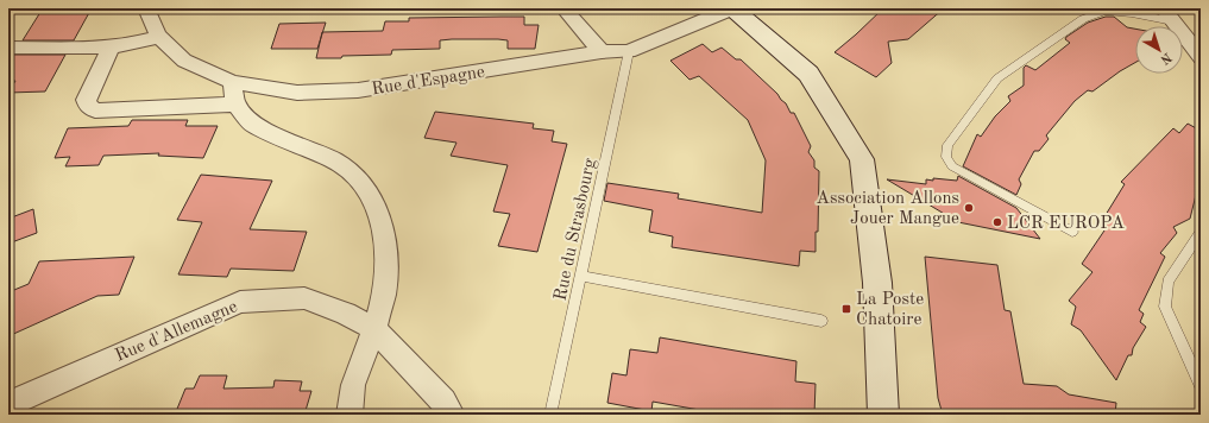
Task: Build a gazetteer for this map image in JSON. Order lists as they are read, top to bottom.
{
  "streets": {
    "street": ["Rue d'Espagne", "Rue d'Allemagne"],
    "lane": ["Rue du Strasbourg"]
  },
  "crossings": [
    ["Rue d'Espagne", "Rue du Strasbourg"]
  ],
  "places": {
    "other": ["Association Allons Jouer Mangue", "LCR EUROPA"],
    "transit": ["La Poste Chatoire"]
  },
  "north": "bottom right"
}
